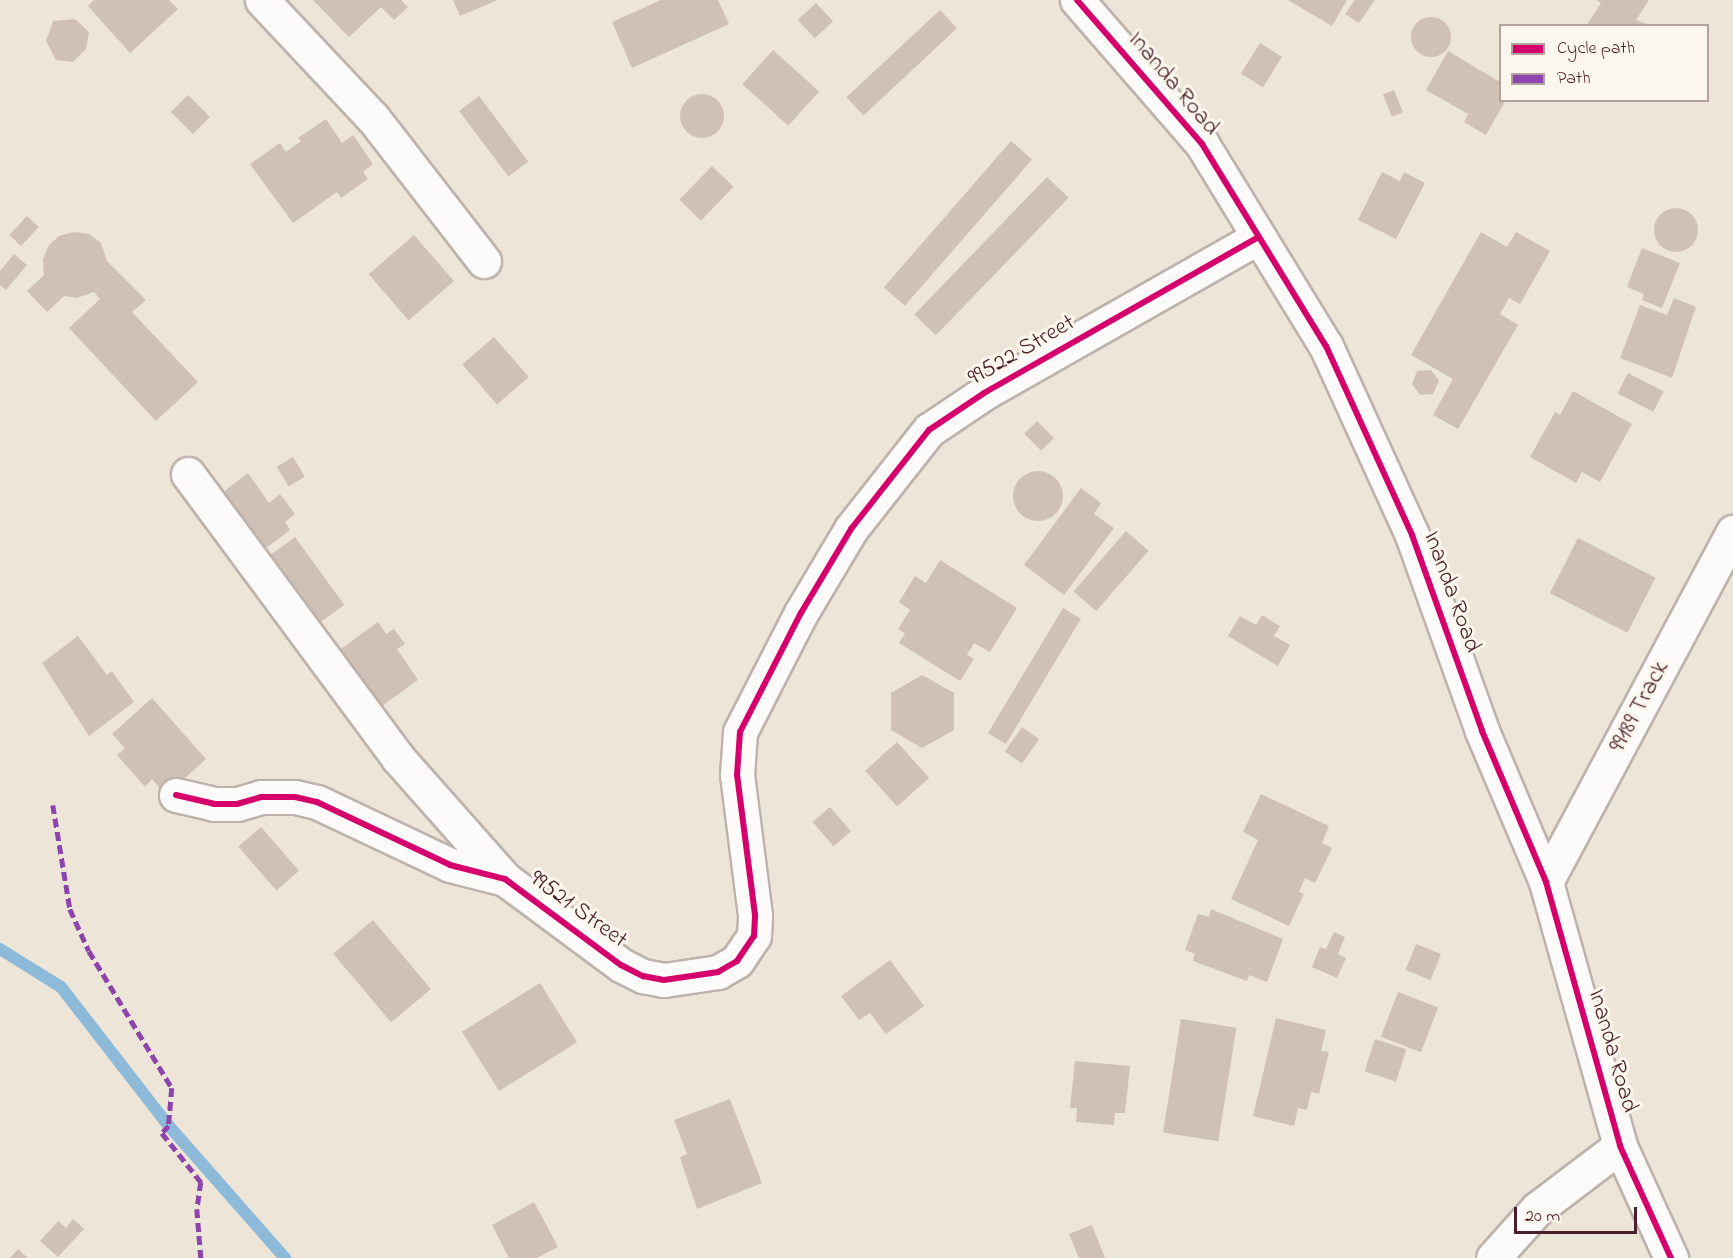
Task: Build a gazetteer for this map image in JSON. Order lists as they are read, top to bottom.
{
  "streets": {
    "street": [
      "Inanda Road",
      "99522 Street",
      "99189 Track",
      "99521 Street"
    ]
  },
  "crossings": [
    ["Inanda Road", "99522 Street"],
    ["Inanda Road", "99189 Track"],
    ["99522 Street", "99521 Street"]
  ],
  "legend": ["Cycle path", "Path"],
  "scale_bar": "20 m"
}
